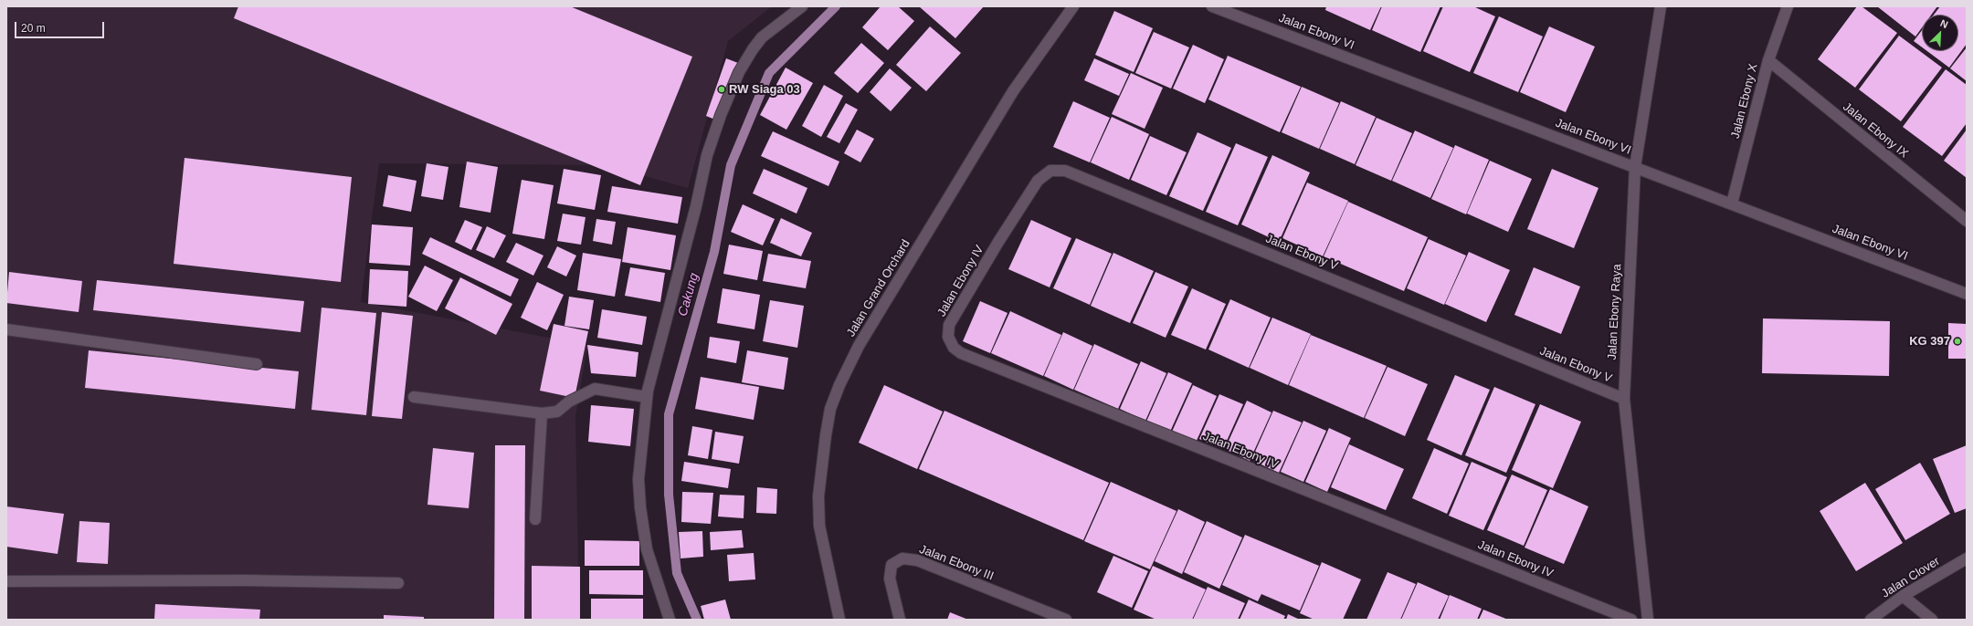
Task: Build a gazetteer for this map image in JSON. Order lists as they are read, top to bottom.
{
  "streets": {
    "street": [
      "Jalan Ebony VI",
      "Jalan Ebony X",
      "Jalan Ebony IX",
      "Jalan Ebony V",
      "Jalan Ebony IV",
      "Jalan Grand Orchard",
      "Jalan Ebony Raya",
      "Jalan Ebony III",
      "Jalan Clover"
    ]
  },
  "crossings": [
    ["Jalan Ebony VI", "Jalan Ebony X"],
    ["Jalan Ebony VI", "Jalan Ebony Raya"],
    ["Jalan Ebony X", "Jalan Ebony IX"],
    ["Jalan Ebony V", "Jalan Ebony IV"],
    ["Jalan Ebony V", "Jalan Ebony Raya"]
  ],
  "water": ["Cakung"],
  "places": ["RW Siaga 03", "KG 397"],
  "scale_bar": "20 m",
  "north": "top right"
}
